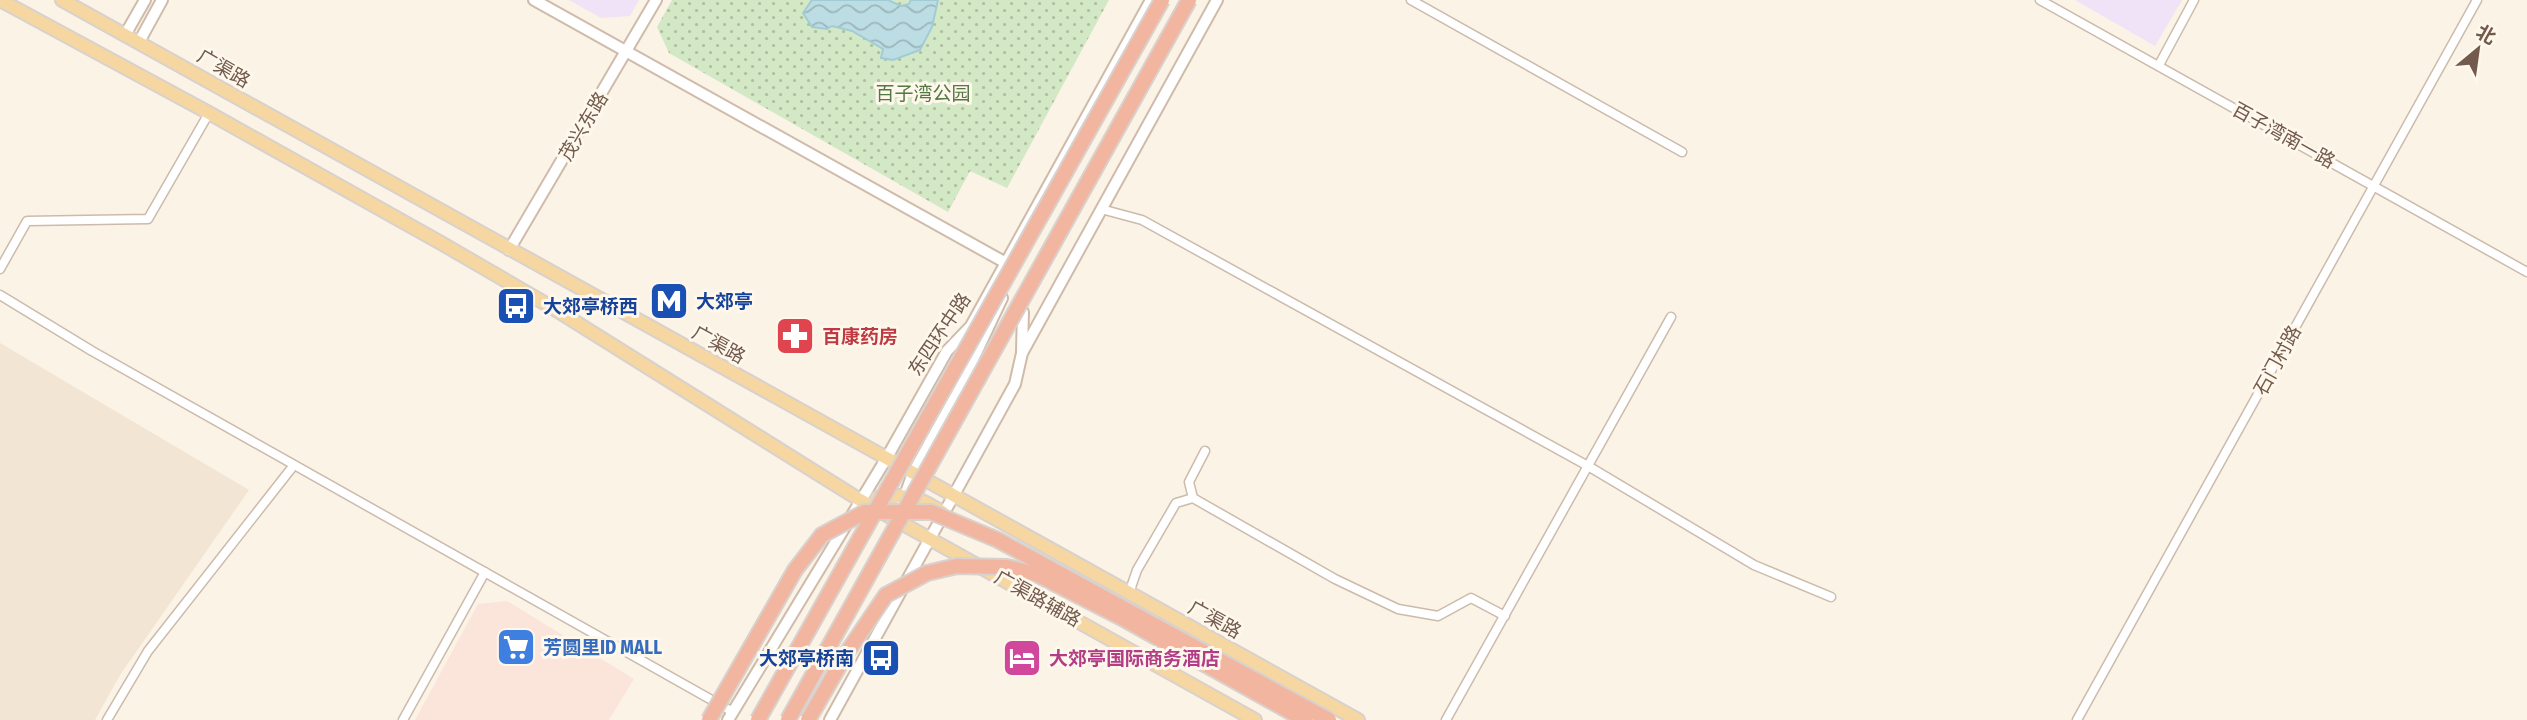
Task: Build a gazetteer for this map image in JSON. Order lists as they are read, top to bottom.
{
  "streets": {
    "highway": ["广渠路", "东四环中路"],
    "main road": ["茂兴东路", "广渠路辅路"],
    "street": ["百子湾南一路", "石门村路"]
  },
  "crossings": [
    ["广渠路", "茂兴东路"],
    ["广渠路", "东四环中路"],
    ["百子湾南一路", "石门村路"]
  ],
  "parks": ["百子湾公园"],
  "places": {
    "metro station": ["大郊亭"],
    "bus stop": ["大郊亭桥西", "大郊亭桥南"],
    "pharmacy": ["百康药房"],
    "supermarket": ["芳圆里ID MALL"],
    "hotel": ["大郊亭国际商务酒店"]
  },
  "north": "top right"
}
